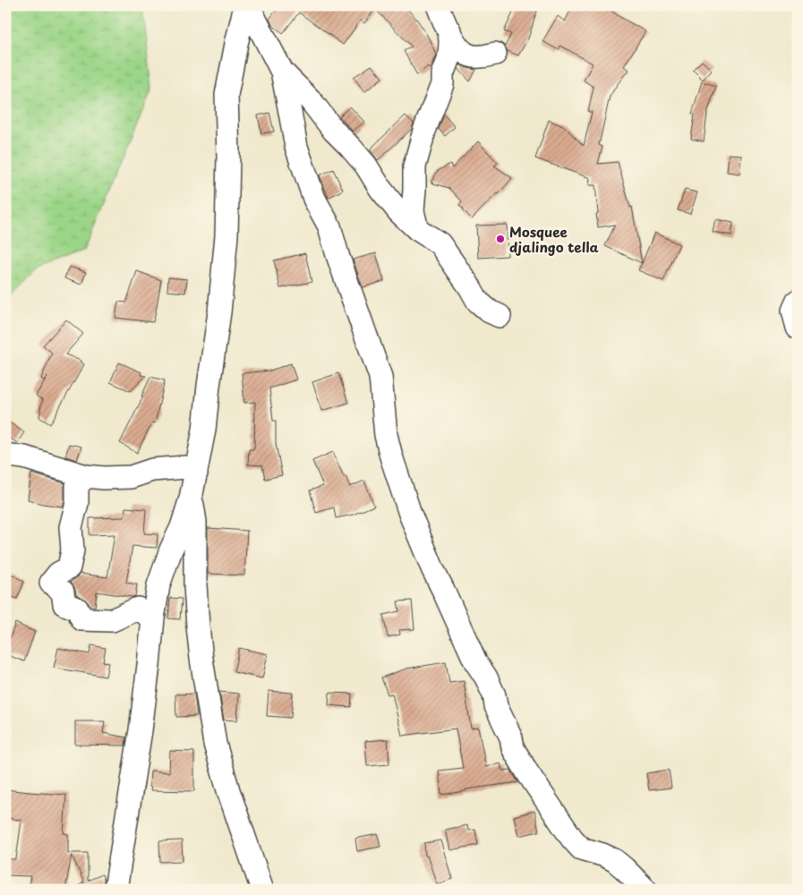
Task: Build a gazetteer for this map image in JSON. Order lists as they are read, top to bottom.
{
  "places": ["Mosquee djalingo tella"]
}
